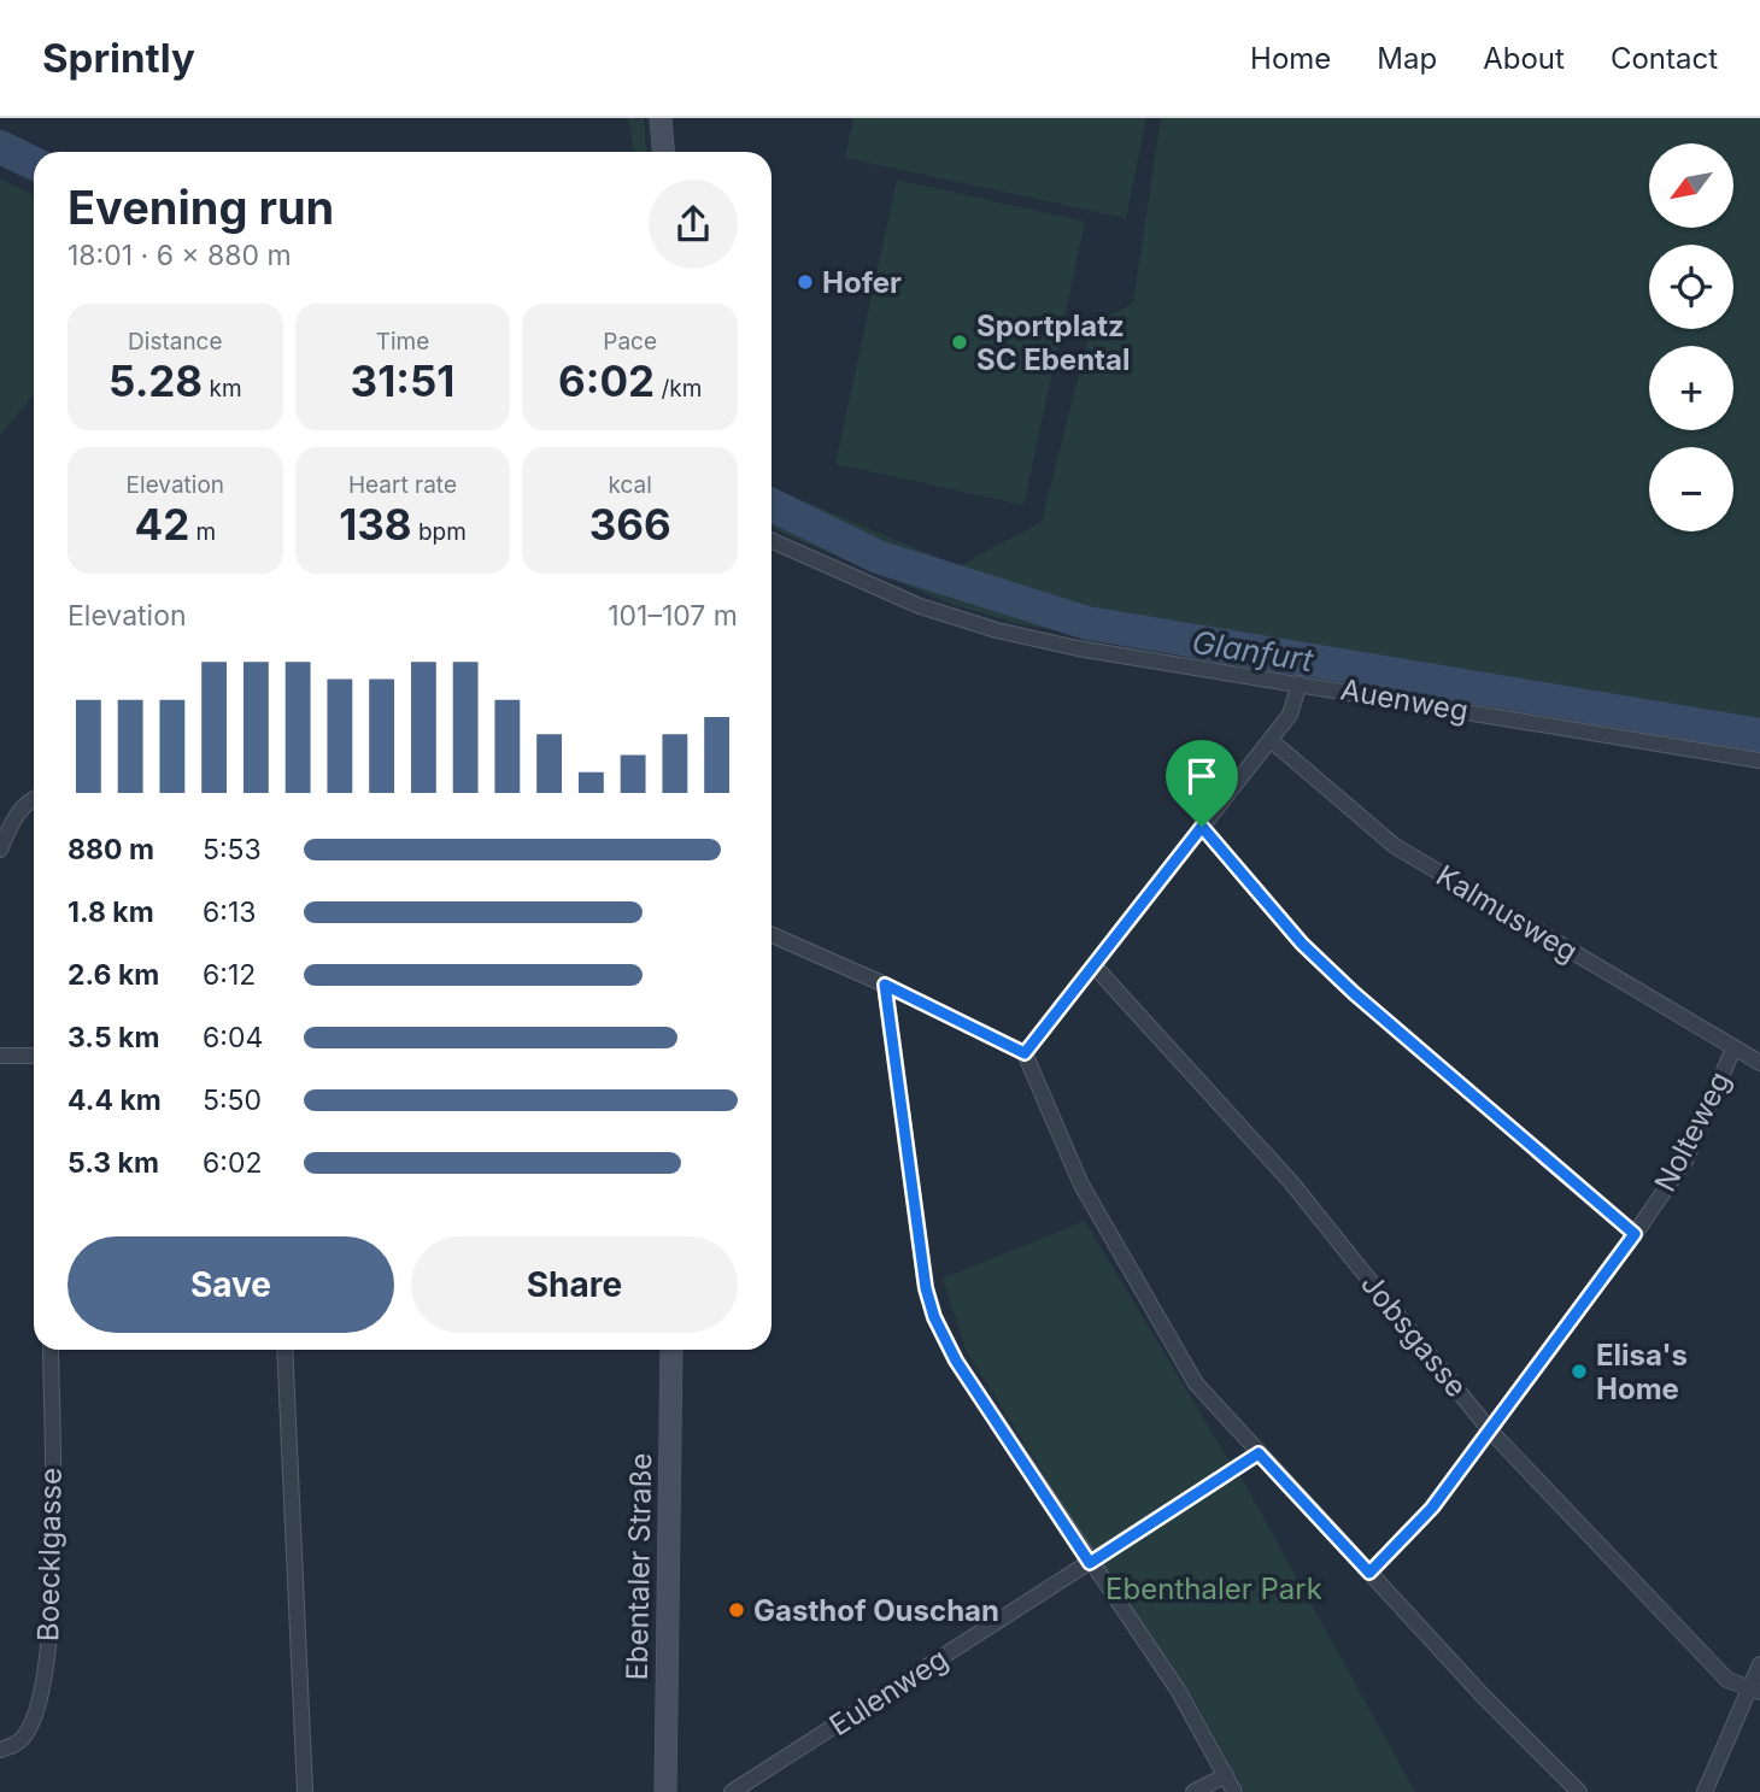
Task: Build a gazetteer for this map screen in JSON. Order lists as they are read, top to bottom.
{
  "streets": {
    "main road": ["Ebentaler Straße"],
    "street": [
      "Auenweg",
      "Kalmusweg",
      "Nolteweg",
      "Jobsgasse",
      "Boecklgasse",
      "Eulenweg"
    ]
  },
  "crossings": [
    ["Kalmusweg", "Nolteweg"],
    ["Nolteweg", "Jobsgasse"]
  ],
  "water": ["Glanfurt"],
  "parks": ["Ebenthaler Park"],
  "places": [
    "Hofer",
    "Sportplatz SC Ebental",
    "Elisa's Home",
    "Gasthof Ouschan"
  ],
  "north": "bottom left",
  "page": {
    "header": "Sprintly",
    "nav": [
      "Home",
      "Map",
      "About",
      "Contact"
    ],
    "map_buttons": ["+", "−"],
    "heading": ["Evening run", "18:01 · 6 × 880 m"],
    "stats": [
      ["Distance", "5.28 km"],
      ["Time", "31:51"],
      ["Pace", "6:02 /km"],
      ["Elevation", "42 m"],
      ["Heart rate", "138 bpm"],
      ["kcal", "366"]
    ],
    "chart": ["Elevation", "101–107 m"],
    "list": [
      {
        "name": "880 m",
        "note": "5:53"
      },
      {
        "name": "1.8 km",
        "note": "6:13"
      },
      {
        "name": "2.6 km",
        "note": "6:12"
      },
      {
        "name": "3.5 km",
        "note": "6:04"
      },
      {
        "name": "4.4 km",
        "note": "5:50"
      },
      {
        "name": "5.3 km",
        "note": "6:02"
      }
    ],
    "buttons": ["Save", "Share"]
  }
}
